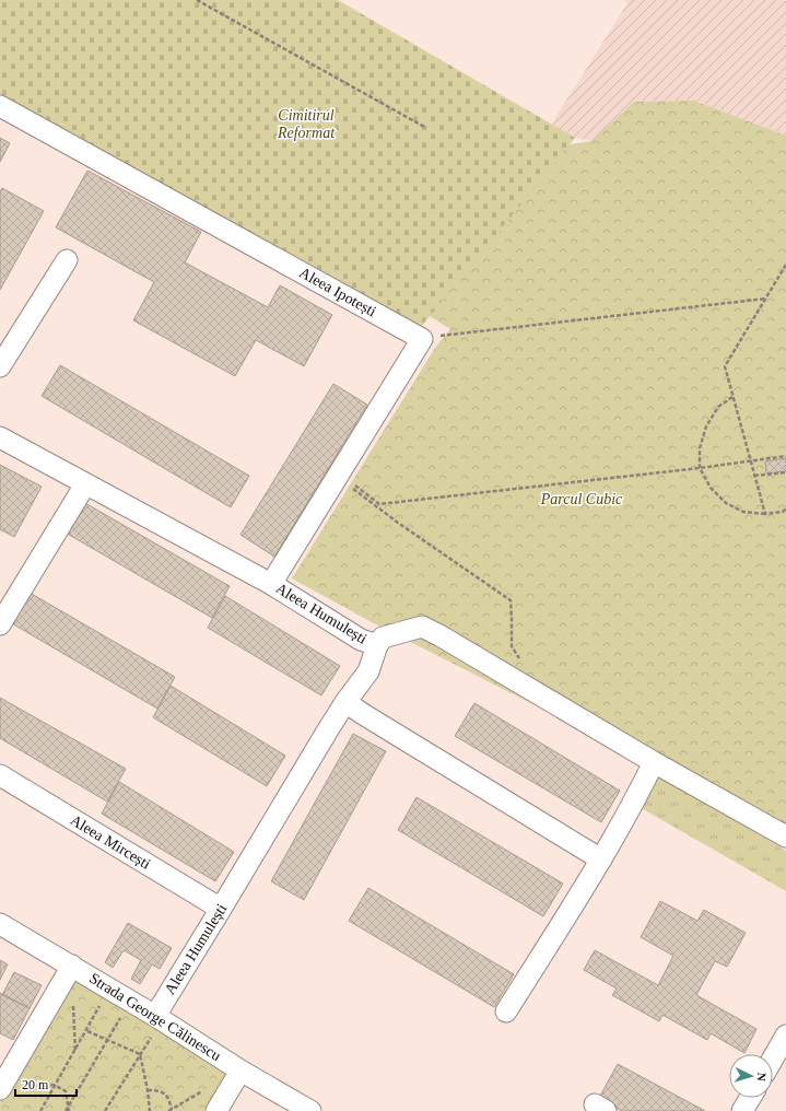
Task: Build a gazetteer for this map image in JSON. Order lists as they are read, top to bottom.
{
  "streets": {
    "street": [
      "Aleea Ipotești",
      "Aleea Humulești",
      "Aleea Mircești",
      "Strada George Călinescu"
    ]
  },
  "crossings": [
    ["Aleea Humulești", "Aleea Mircești"],
    ["Aleea Humulești", "Strada George Călinescu"]
  ],
  "parks": ["Cimitirul Reformat", "Parcul Cubic"],
  "scale_bar": "20 m",
  "north": "right"
}
